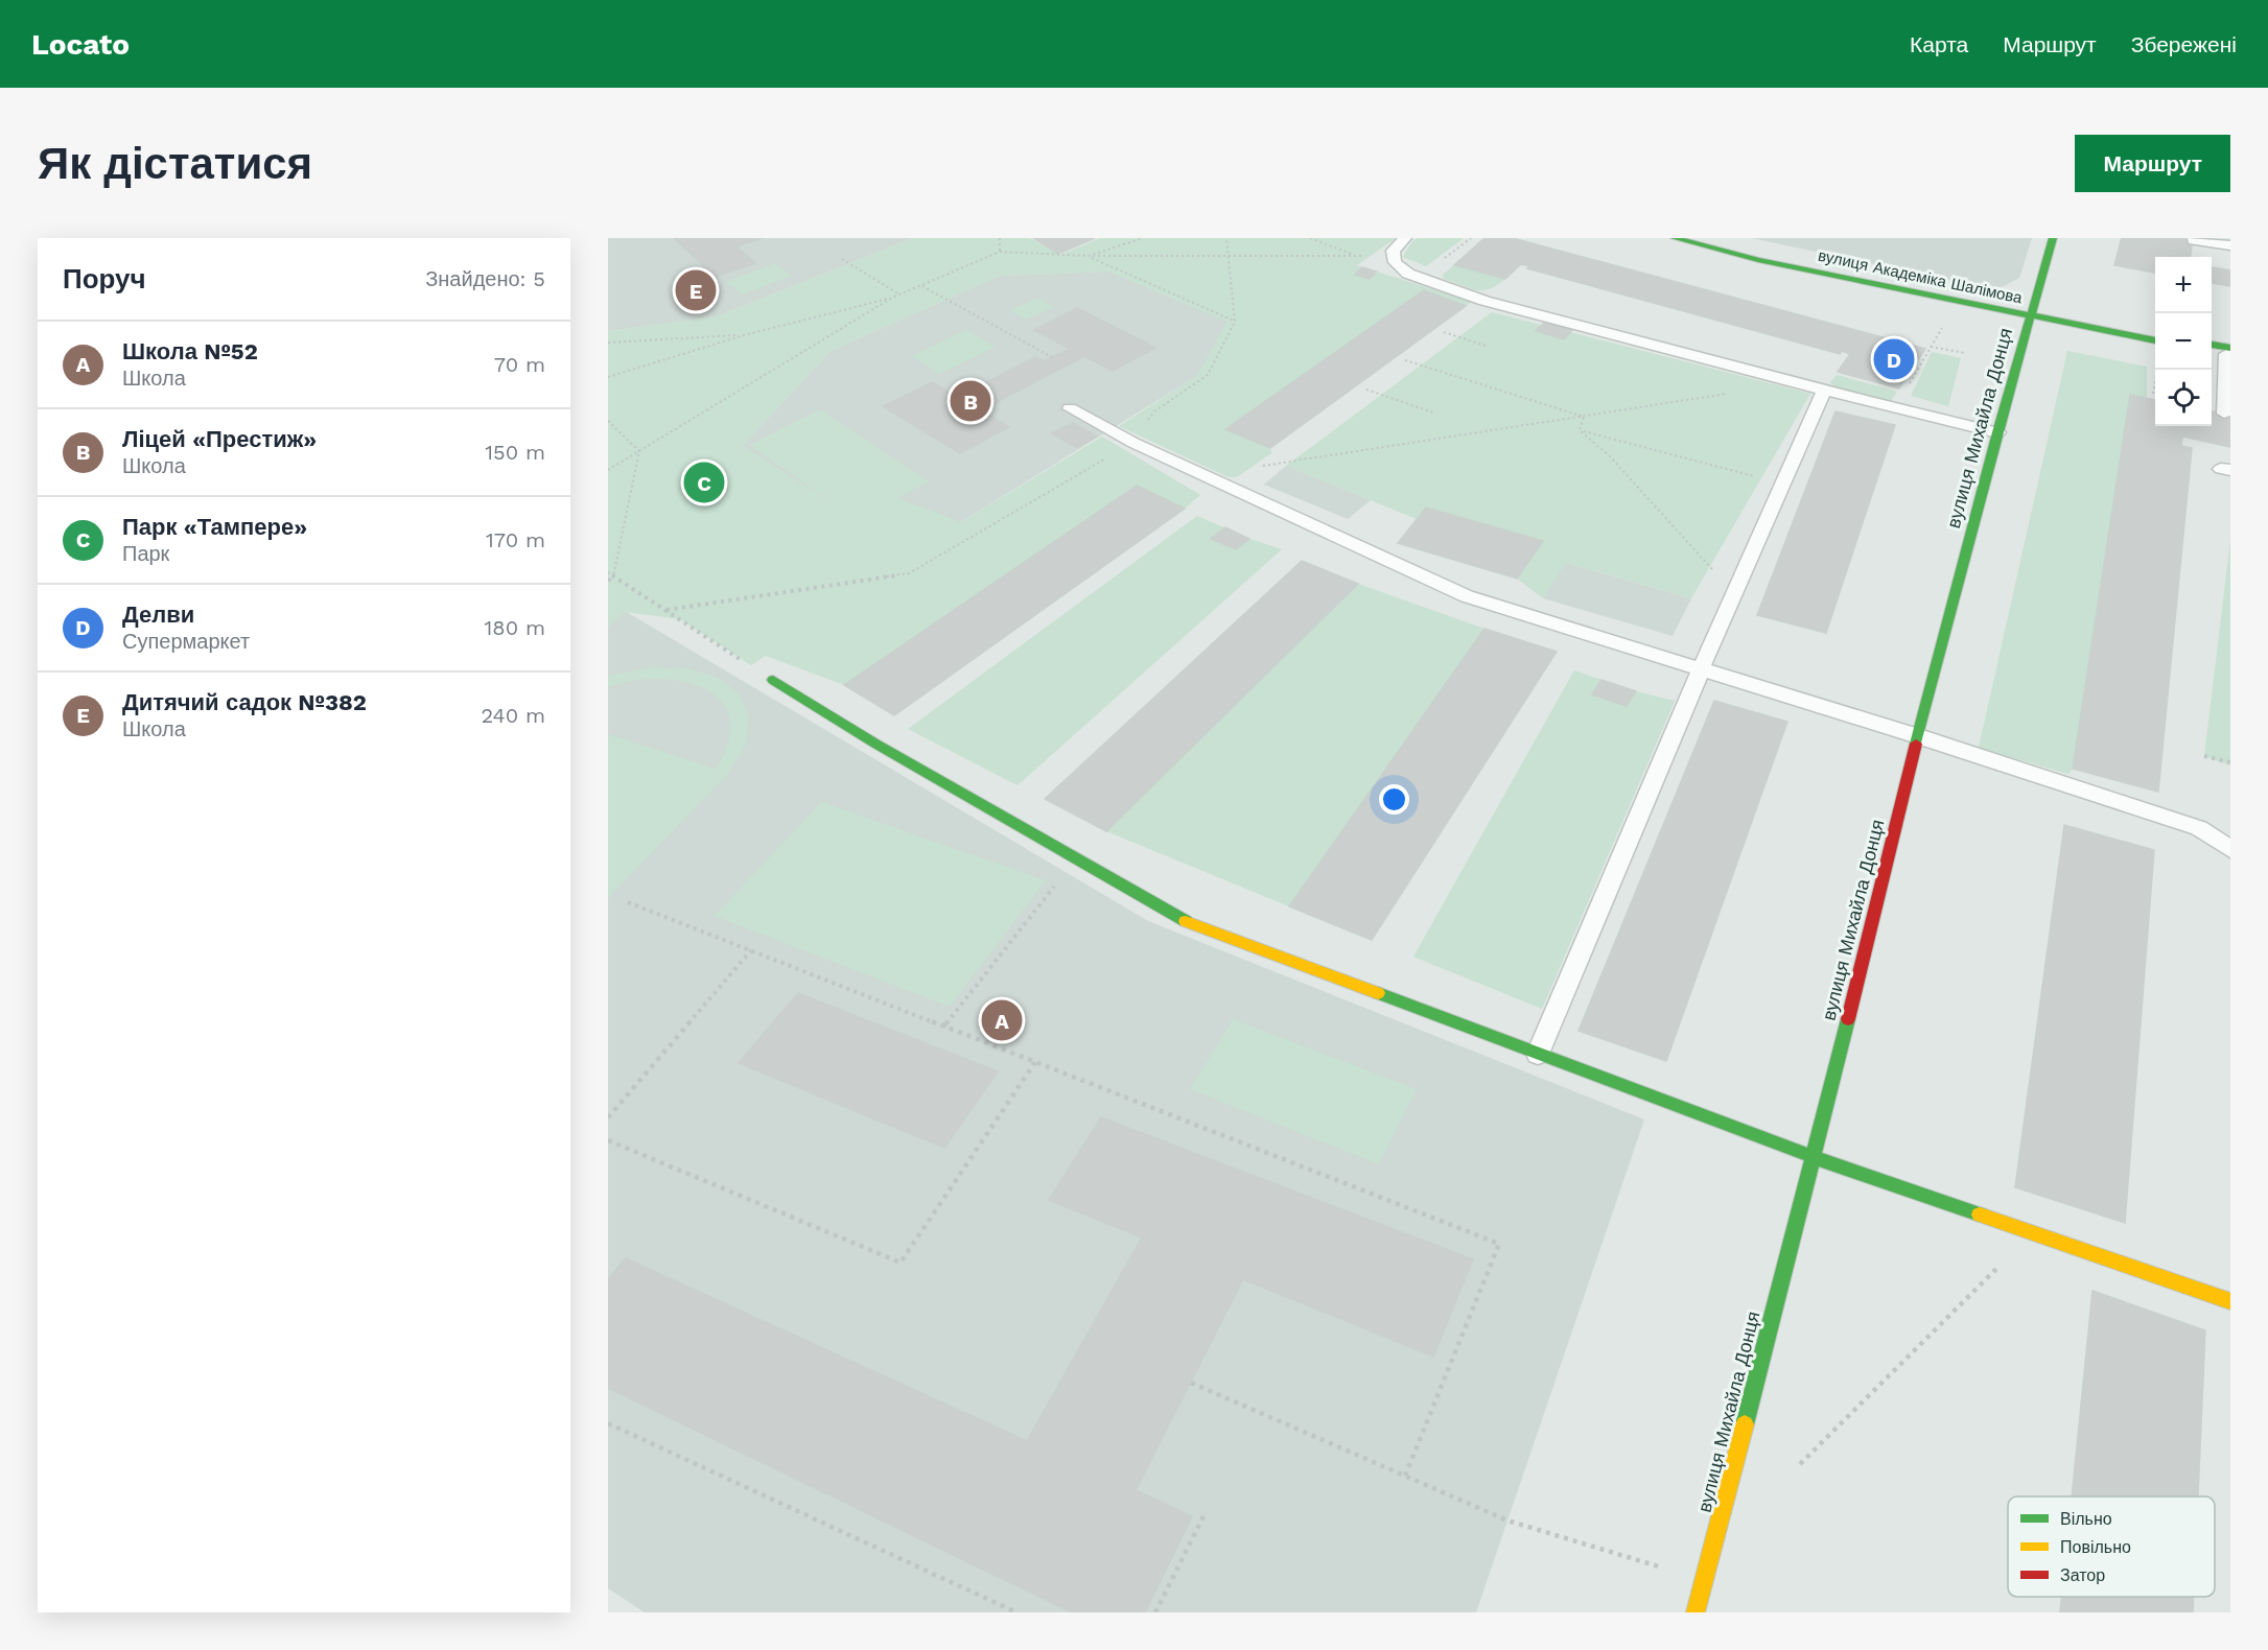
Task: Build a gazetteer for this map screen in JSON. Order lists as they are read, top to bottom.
{
  "streets": {
    "street": ["вулиця Академіка Шалімова", "вулиця Михайла Донця"]
  },
  "crossings": [
    ["вулиця Академіка Шалімова", "вулиця Михайла Донця"]
  ],
  "legend": ["Вільно", "Повільно", "Затор"],
  "page": {
    "header": "Locato",
    "nav": ["Карта", "Маршрут", "Збережені"],
    "buttons": "Маршрут",
    "title": "Як дістатися",
    "heading": ["Поруч", "Знайдено: 5"],
    "map_buttons": ["+", "−"],
    "pins": [
      "E",
      "D",
      "B",
      "C",
      "A"
    ],
    "list": [
      {
        "mark": "A",
        "name": "Школа №52",
        "note": "Школа",
        "value": "70 m"
      },
      {
        "mark": "B",
        "name": "Ліцей «Престиж»",
        "note": "Школа",
        "value": "150 m"
      },
      {
        "mark": "C",
        "name": "Парк «Тампере»",
        "note": "Парк",
        "value": "170 m"
      },
      {
        "mark": "D",
        "name": "Делви",
        "note": "Супермаркет",
        "value": "180 m"
      },
      {
        "mark": "E",
        "name": "Дитячий садок №382",
        "note": "Школа",
        "value": "240 m"
      }
    ]
  }
}
